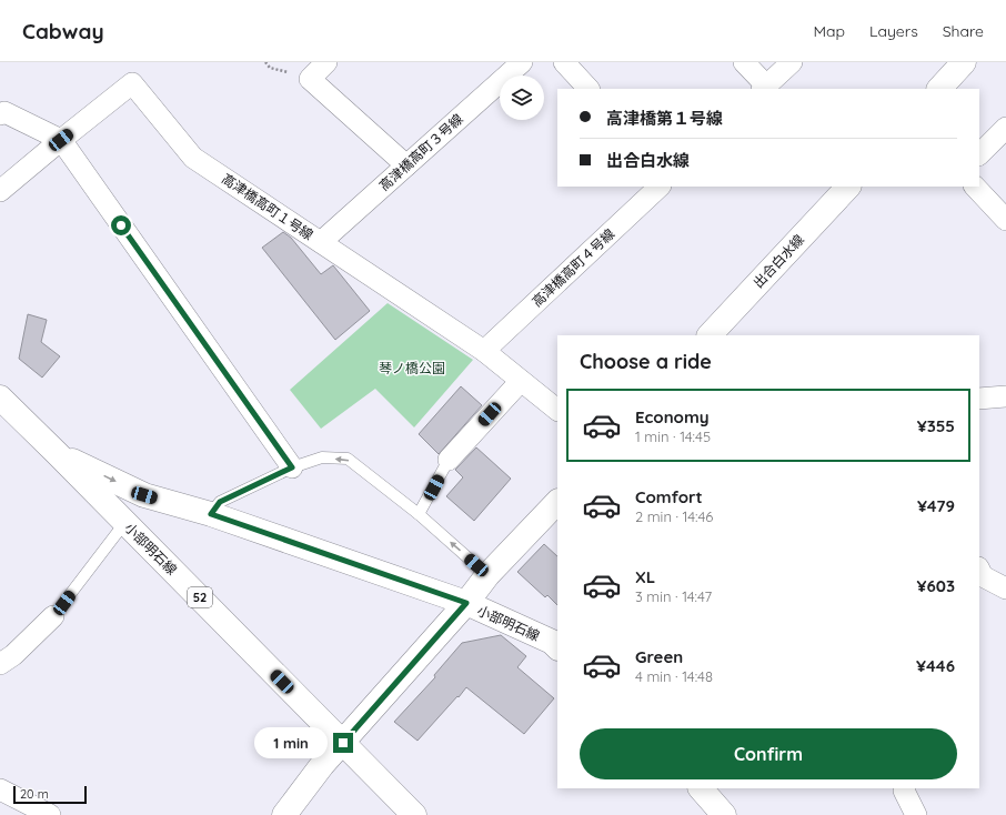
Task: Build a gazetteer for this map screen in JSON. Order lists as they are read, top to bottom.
{
  "streets": {
    "main road": ["出合白水線", "小部明石線", "52"],
    "street": ["高津橋高町３号線", "高津橋高町１号線", "高津橋高町４号線"]
  },
  "crossings": [
    ["高津橋高町３号線", "高津橋高町１号線"],
    ["高津橋高町１号線", "高津橋高町４号線"]
  ],
  "parks": ["琴ノ橋公園"],
  "scale_bar": "20 m",
  "page": {
    "header": "Cabway",
    "nav": ["Map", "Layers", "Share"],
    "banner": ["高津橋第１号線", "出合白水線"],
    "heading": "Choose a ride",
    "list": [
      {
        "name": "Economy",
        "note": "1 min · 14:45",
        "value": "¥355"
      },
      {
        "name": "Comfort",
        "note": "2 min · 14:46",
        "value": "¥479"
      },
      {
        "name": "XL",
        "note": "3 min · 14:47",
        "value": "¥603"
      },
      {
        "name": "Green",
        "note": "4 min · 14:48",
        "value": "¥446"
      }
    ],
    "buttons": "Confirm",
    "bubble": "1 min",
    "scale": "20 m"
  }
}
